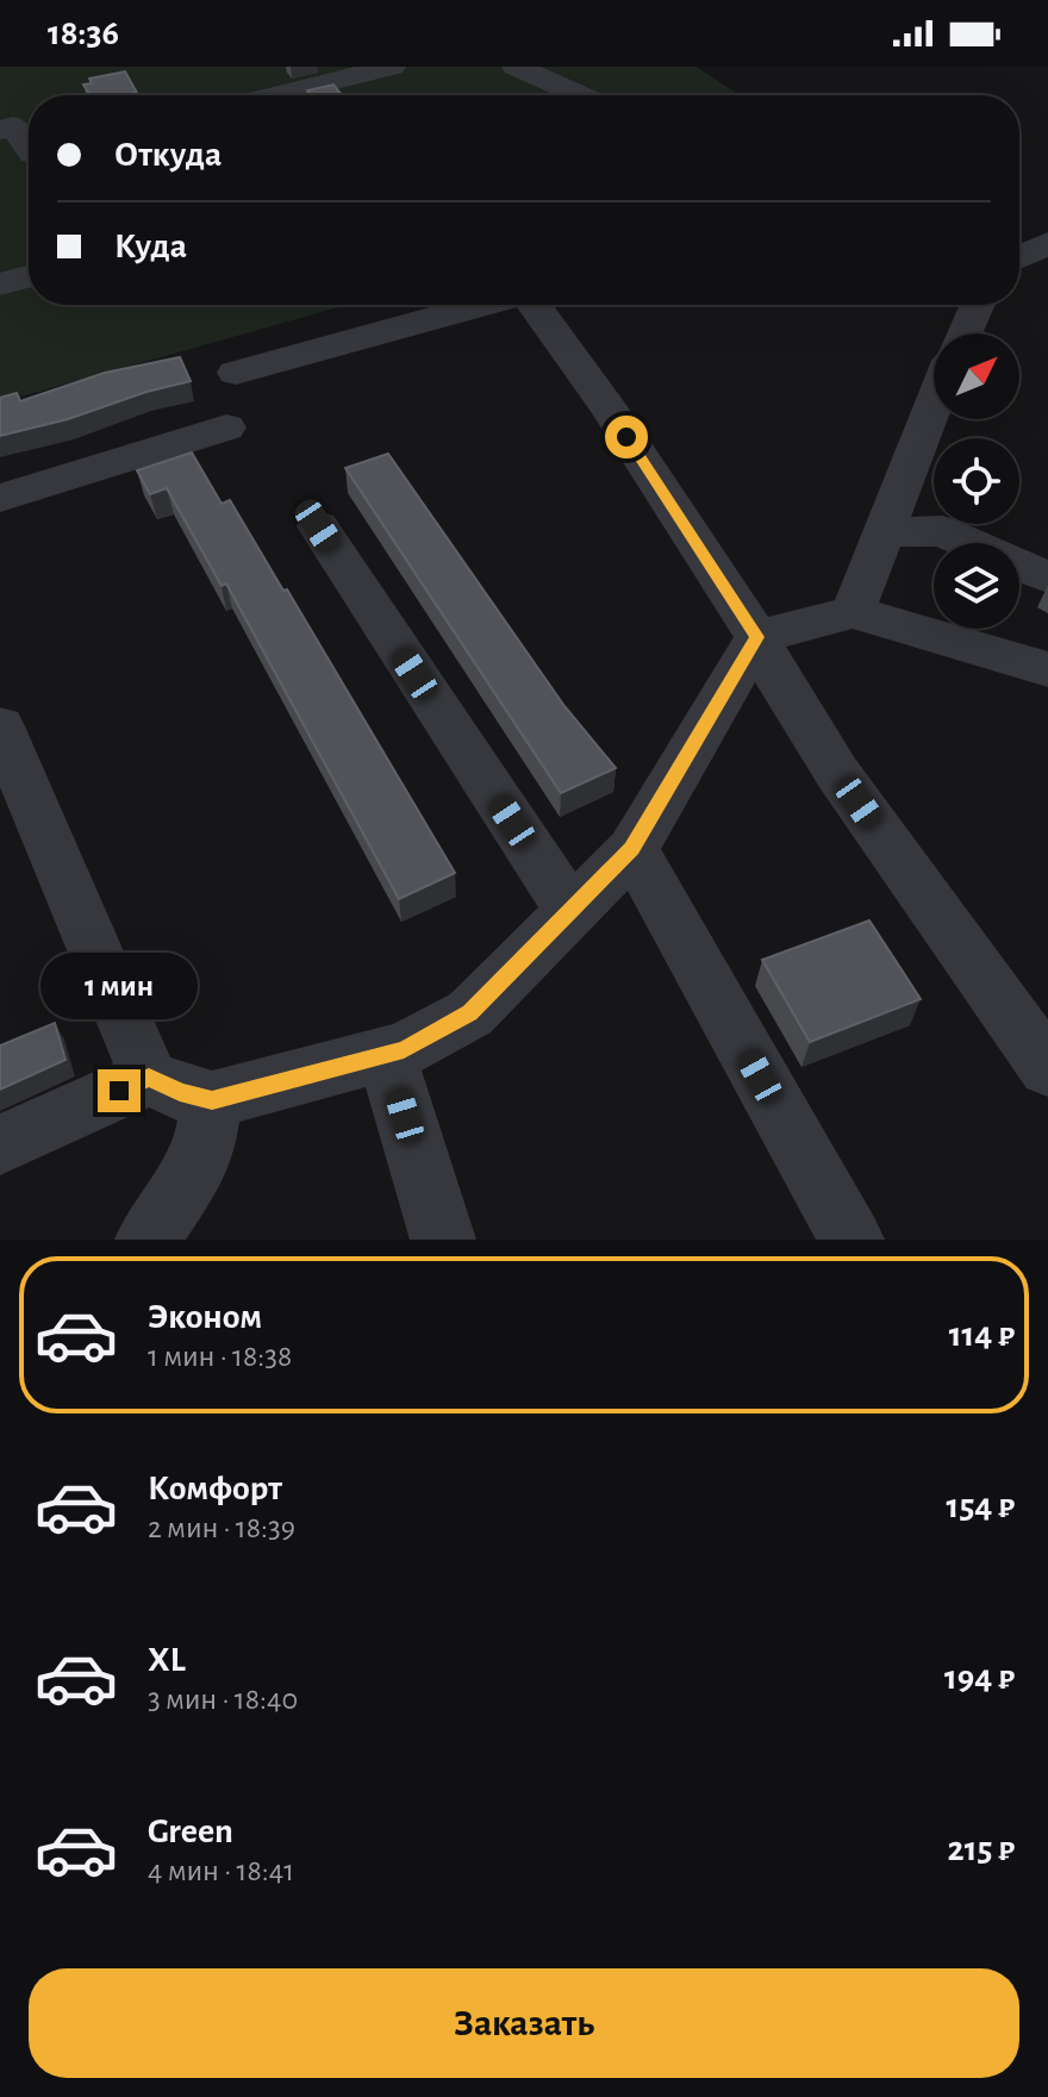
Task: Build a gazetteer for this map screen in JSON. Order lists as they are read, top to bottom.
{
  "north": "top right",
  "page": {
    "status": "18:36",
    "banner": ["Откуда", "Куда"],
    "bubble": "1 мин",
    "list": [
      {
        "name": "Эконом",
        "note": "1 мин · 18:38",
        "value": "114 ₽"
      },
      {
        "name": "Комфорт",
        "note": "2 мин · 18:39",
        "value": "154 ₽"
      },
      {
        "name": "XL",
        "note": "3 мин · 18:40",
        "value": "194 ₽"
      },
      {
        "name": "Green",
        "note": "4 мин · 18:41",
        "value": "215 ₽"
      }
    ],
    "buttons": "Заказать"
  }
}
